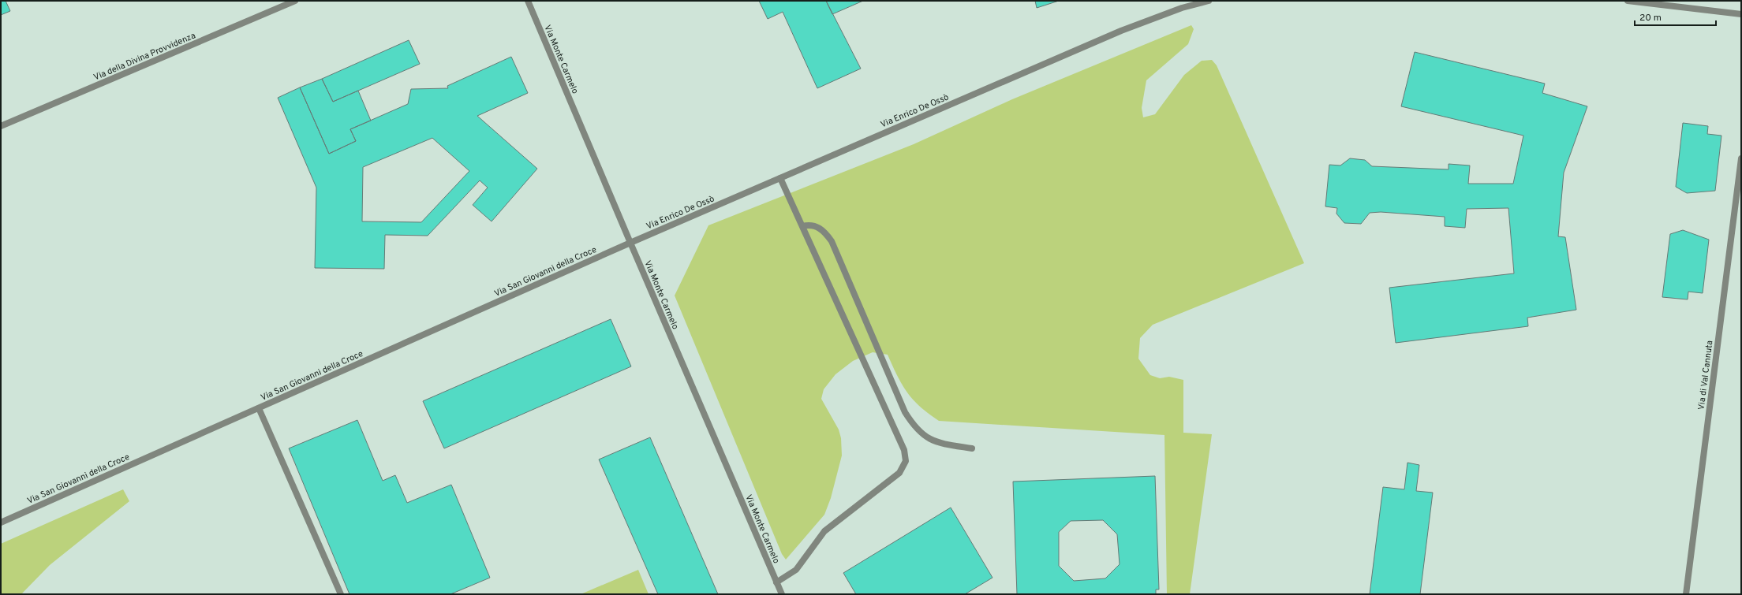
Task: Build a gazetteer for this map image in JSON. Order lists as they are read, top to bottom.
{
  "streets": {
    "street": [
      "Via della Divina Provvidenza",
      "Via Monte Carmelo",
      "Via Enrico De Ossò",
      "Via San Giovanni della Croce",
      "Via di Val Cannuta"
    ]
  },
  "crossings": [
    ["Via Monte Carmelo", "Via Enrico De Ossò"],
    ["Via Monte Carmelo", "Via San Giovanni della Croce"],
    ["Via Enrico De Ossò", "Via San Giovanni della Croce"]
  ],
  "scale_bar": "20 m"
}
